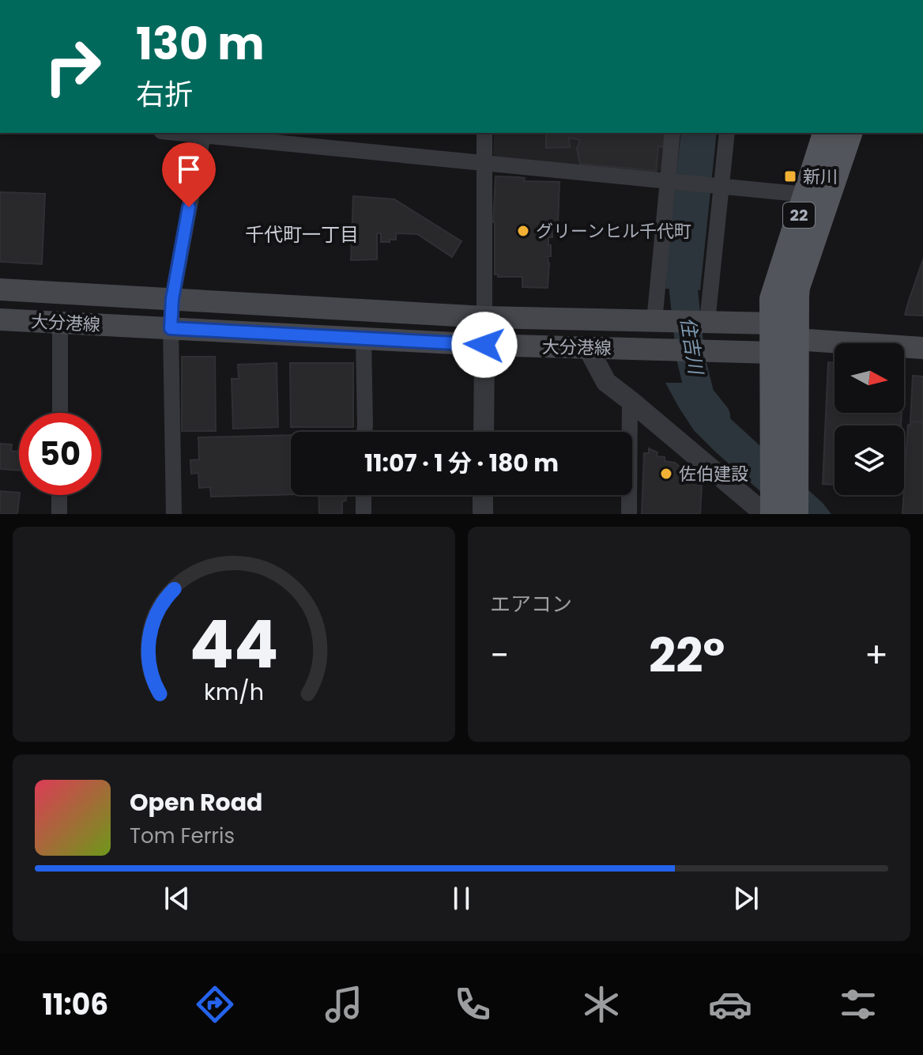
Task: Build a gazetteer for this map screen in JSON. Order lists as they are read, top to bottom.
{
  "streets": {
    "main road": ["22", "大分港線"]
  },
  "crossings": [
    ["22", "大分港線"]
  ],
  "districts": ["千代町一丁目"],
  "water": ["住吉川"],
  "places": {
    "transit": ["新川"],
    "other": ["グリーンヒル千代町", "佐伯建設"]
  },
  "north": "right",
  "page": {
    "turn": ["130 m", "右折"],
    "limit": "50",
    "trip": "11:07 · 1 分 · 180 m",
    "tile": "エアコン",
    "heat": ["−", "22°", "+"],
    "song": ["Open Road", "Tom Ferris"],
    "tabs": "11:06",
    "gauge": ["44", "km/h"]
  }
}
